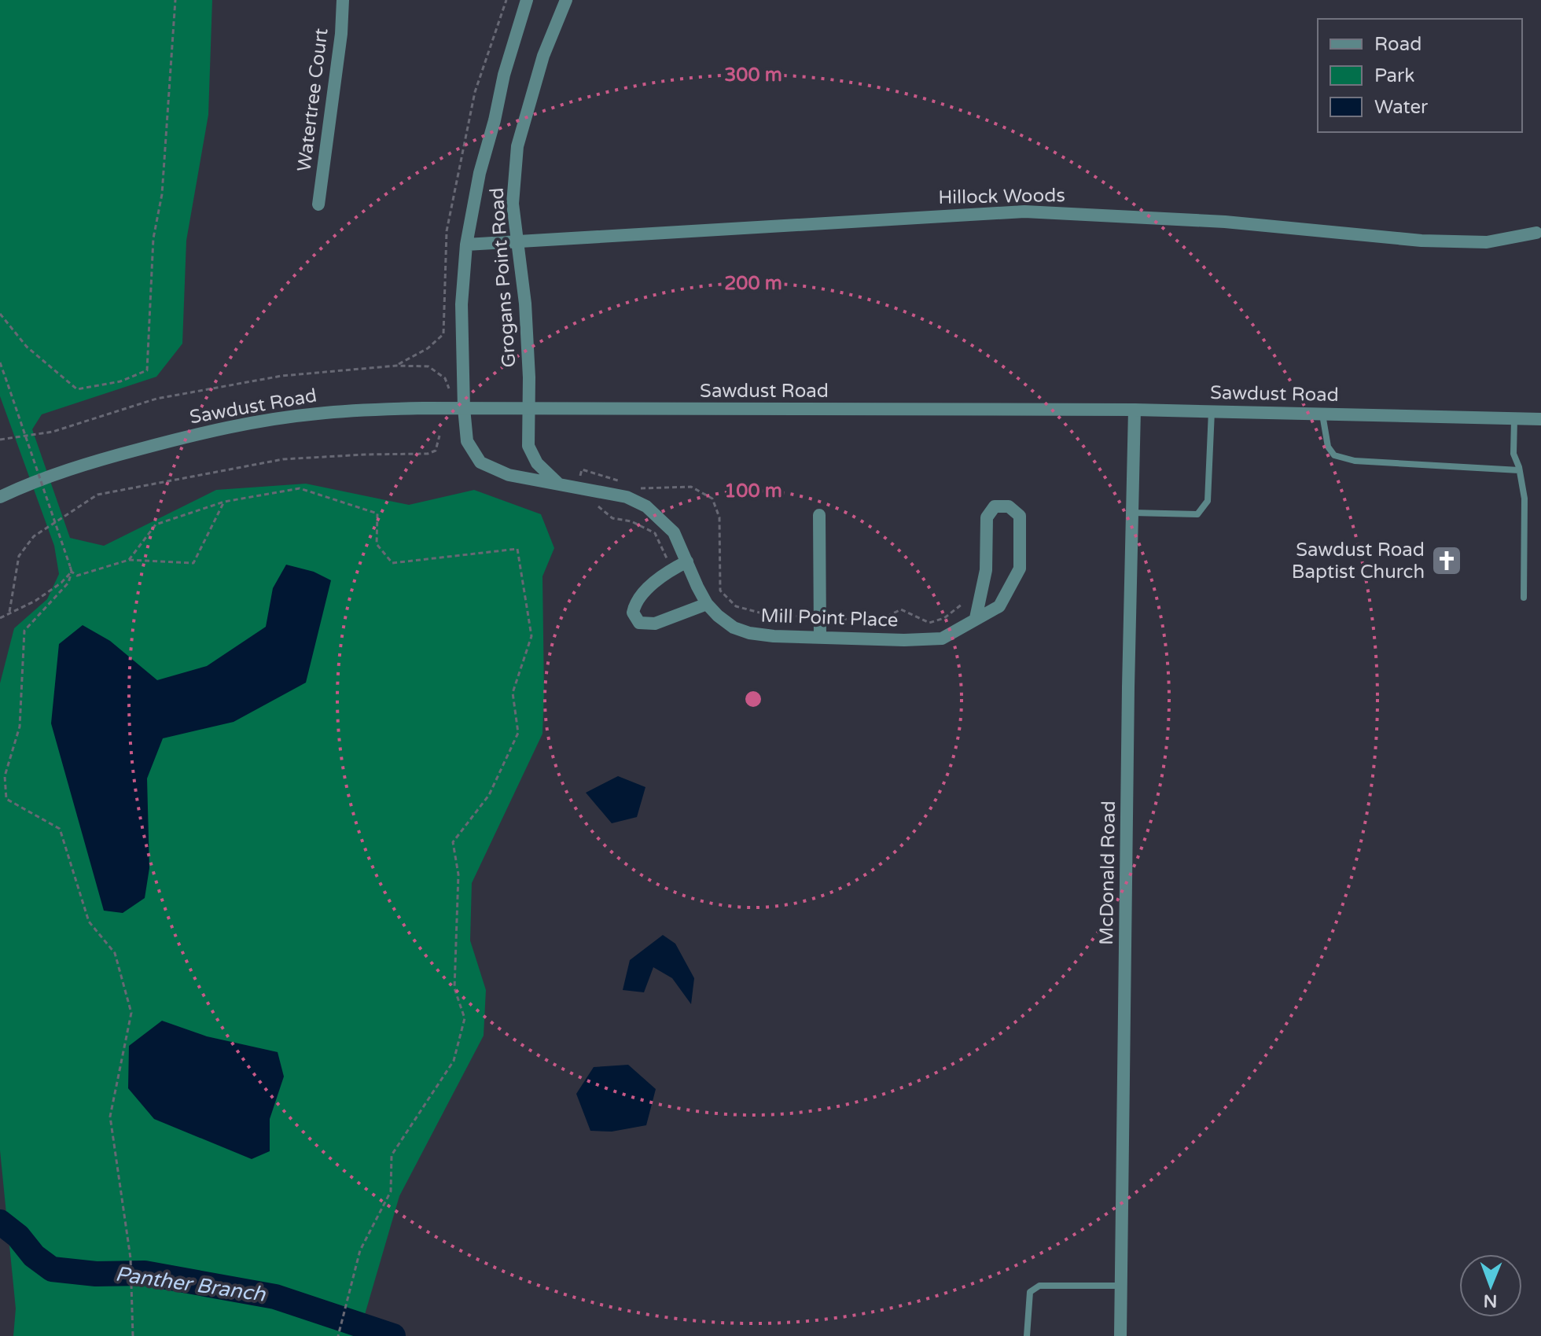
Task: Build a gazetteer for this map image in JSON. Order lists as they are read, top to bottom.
{
  "streets": {
    "street": [
      "Watertree Court",
      "Hillock Woods",
      "Grogans Point Road",
      "Sawdust Road",
      "Mill Point Place",
      "McDonald Road"
    ]
  },
  "crossings": [
    ["Hillock Woods", "Grogans Point Road"],
    ["Grogans Point Road", "Sawdust Road"],
    ["Grogans Point Road", "Mill Point Place"],
    ["Sawdust Road", "Mill Point Place"],
    ["Sawdust Road", "McDonald Road"]
  ],
  "water": ["Panther Branch"],
  "places": {
    "church": ["Sawdust Road Baptist Church"]
  },
  "legend": ["Road", "Park", "Water"],
  "north": "bottom",
  "rings": ["300 m", "200 m", "100 m"]
}
